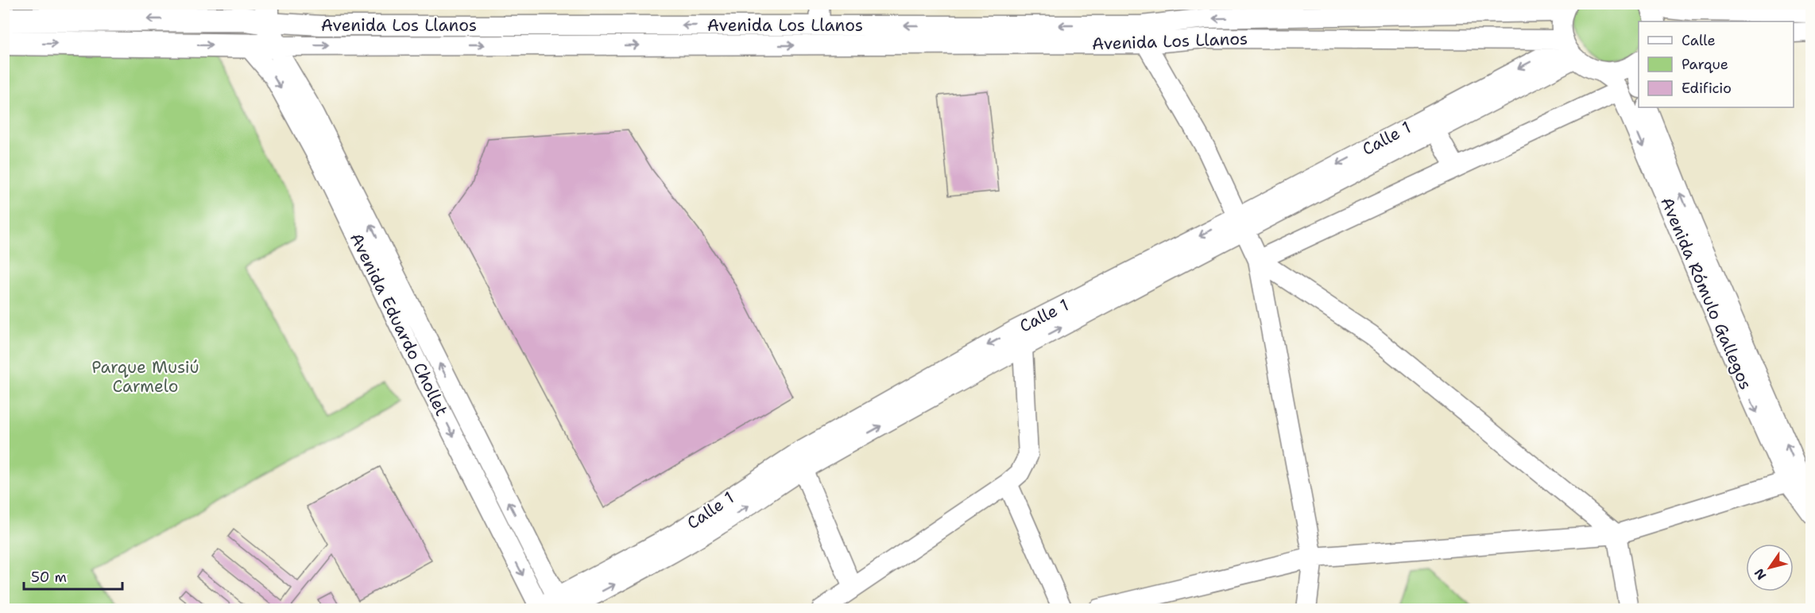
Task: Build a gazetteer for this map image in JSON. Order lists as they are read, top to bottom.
{
  "streets": {
    "main road": ["Avenida Los Llanos"],
    "street": ["Calle 1", "Avenida Rómulo Gallegos", "Avenida Eduardo Chollet"]
  },
  "crossings": [
    ["Avenida Los Llanos", "Calle 1"],
    ["Avenida Los Llanos", "Avenida Eduardo Chollet"],
    ["Calle 1", "Avenida Eduardo Chollet"]
  ],
  "parks": ["Parque Musiú Carmelo"],
  "legend": ["Calle", "Parque", "Edificio"],
  "scale_bar": "50 m",
  "north": "bottom left"
}
